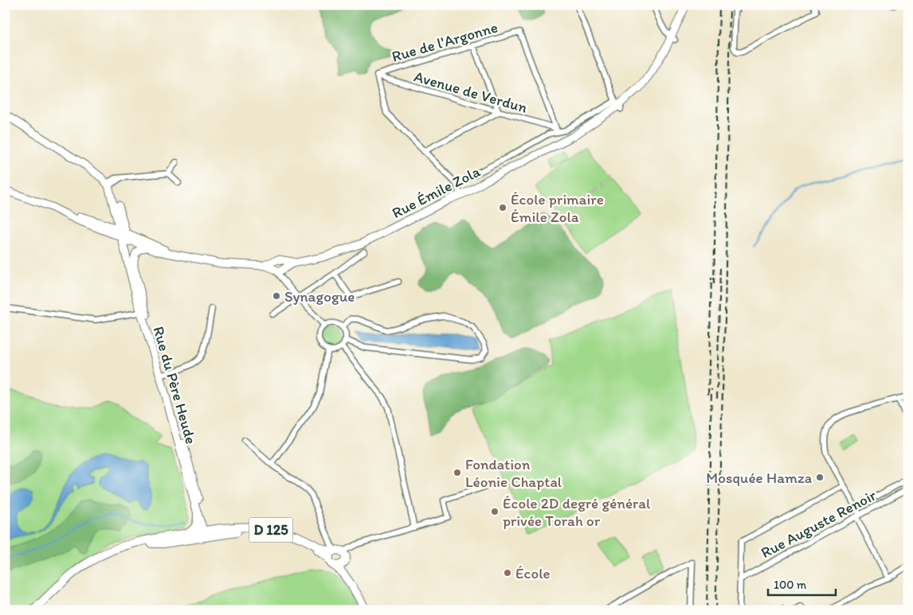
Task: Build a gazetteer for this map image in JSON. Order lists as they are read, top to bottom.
{
  "streets": {
    "main road": ["Rue Émile Zola", "Rue du Père Heude", "D 125"],
    "street": ["Rue de l'Argonne", "Avenue de Verdun", "Rue Auguste Renoir"]
  },
  "crossings": [
    ["Rue de l'Argonne", "Avenue de Verdun"],
    ["Rue Émile Zola", "Rue du Père Heude"],
    ["Rue du Père Heude", "D 125"]
  ],
  "places": [
    "École primaire Émile Zola",
    "Synagogue",
    "Fondation Léonie Chaptal",
    "Mosquée Hamza",
    "École 2D degré général privée Torah or",
    "École"
  ],
  "scale_bar": "100 m"
}
